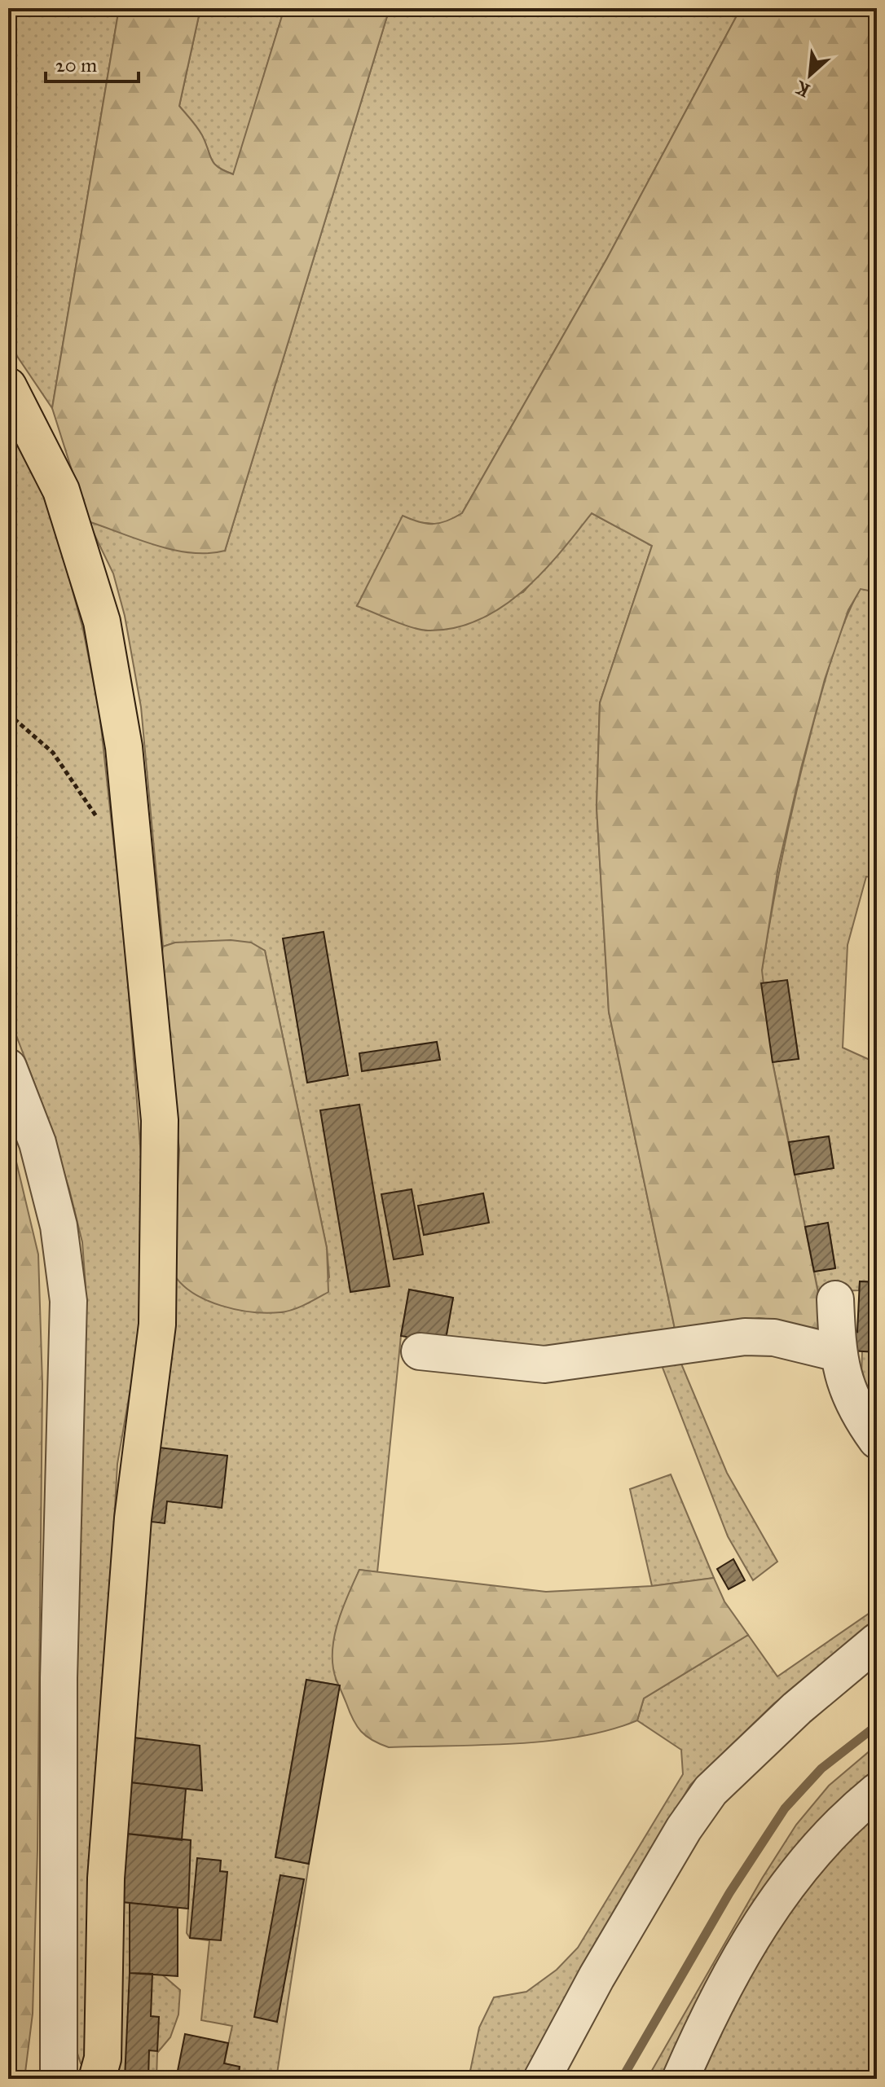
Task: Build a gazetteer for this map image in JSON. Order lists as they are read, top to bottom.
{
  "scale_bar": "20 m",
  "north": "bottom left"
}
